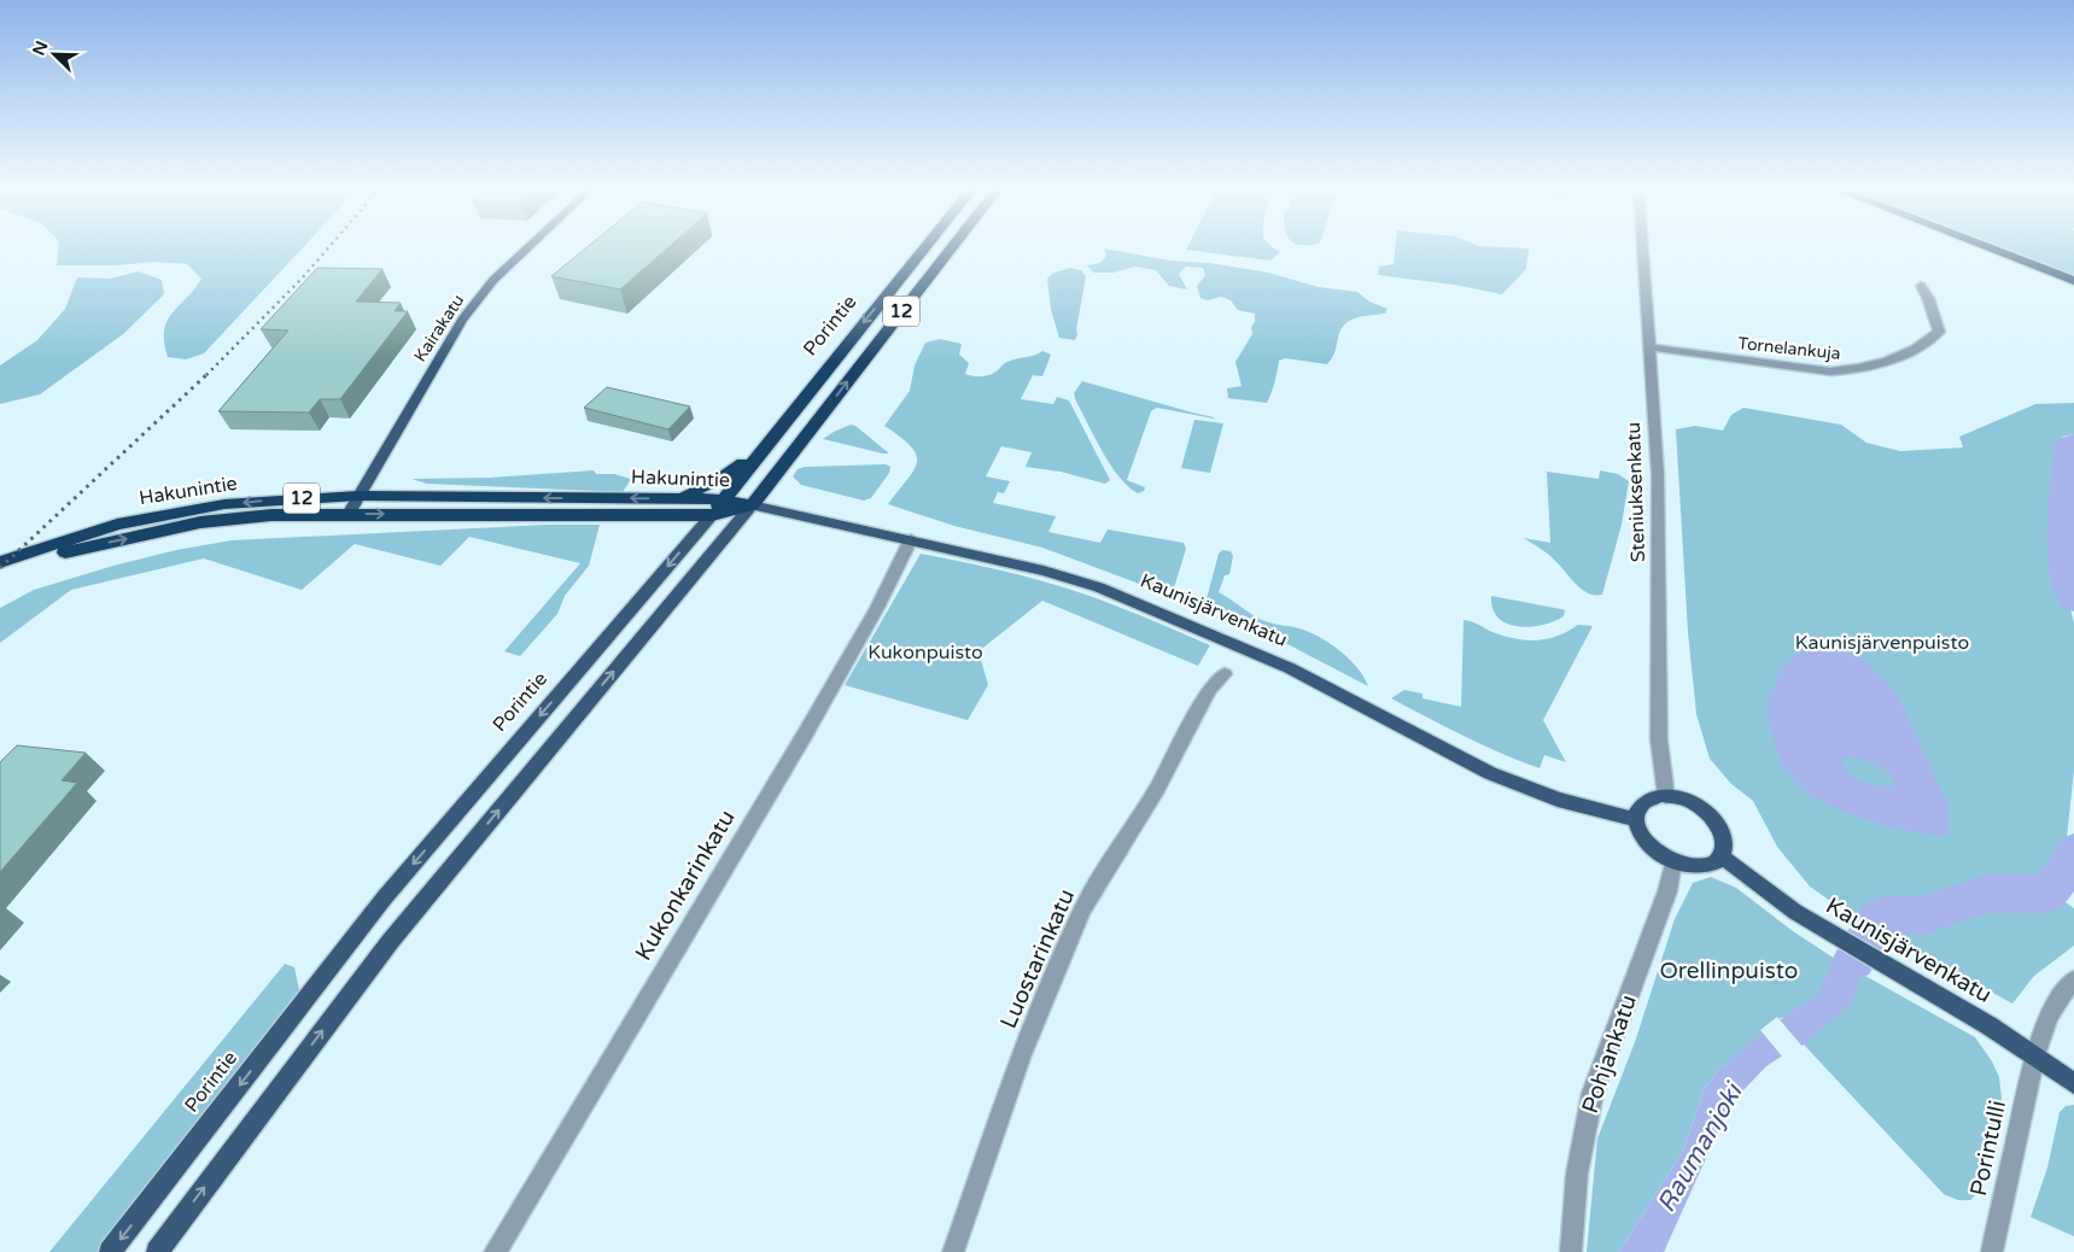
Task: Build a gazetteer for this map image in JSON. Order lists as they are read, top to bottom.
{
  "streets": {
    "highway": ["12", "Porintie", "Hakunintie"],
    "main road": ["Kairakatu", "Kaunisjärvenkatu"],
    "street": [
      "Tornelankuja",
      "Steniuksenkatu",
      "Kukonkarinkatu",
      "Luostarinkatu",
      "Pohjankatu",
      "Porintulli"
    ]
  },
  "crossings": [
    ["12", "Porintie"],
    ["12", "Hakunintie"],
    ["12", "Kaunisjärvenkatu"],
    ["Porintie", "Hakunintie"],
    ["Kairakatu", "Hakunintie"],
    ["Tornelankuja", "Steniuksenkatu"],
    ["Hakunintie", "Kaunisjärvenkatu"],
    ["Steniuksenkatu", "Kaunisjärvenkatu"],
    ["Steniuksenkatu", "Pohjankatu"],
    ["Kaunisjärvenkatu", "Kukonkarinkatu"],
    ["Kaunisjärvenkatu", "Pohjankatu"],
    ["Kaunisjärvenkatu", "Porintulli"]
  ],
  "one_way": ["Porintie"],
  "water": ["Raumanjoki"],
  "parks": ["Kaunisjärvenpuisto", "Kukonpuisto", "Orellinpuisto"],
  "north": "top left"
}
